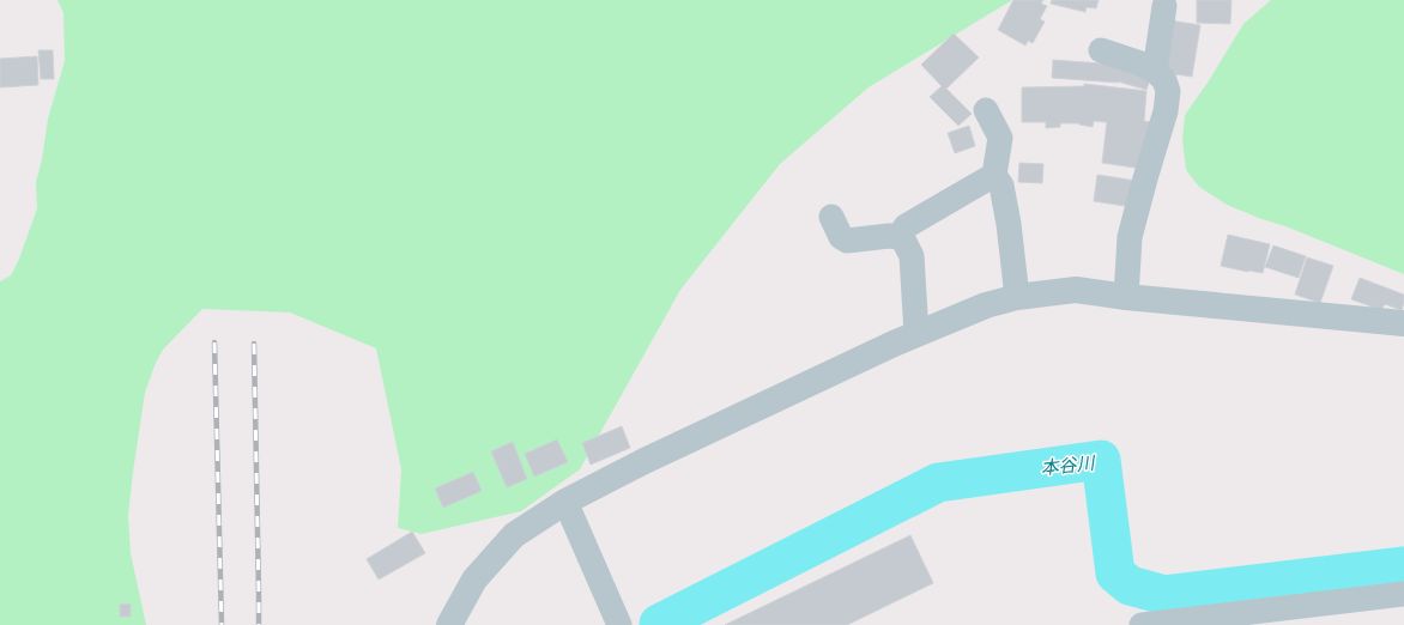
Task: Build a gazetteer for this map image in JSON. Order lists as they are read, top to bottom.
{
  "water": ["本谷川"]
}
